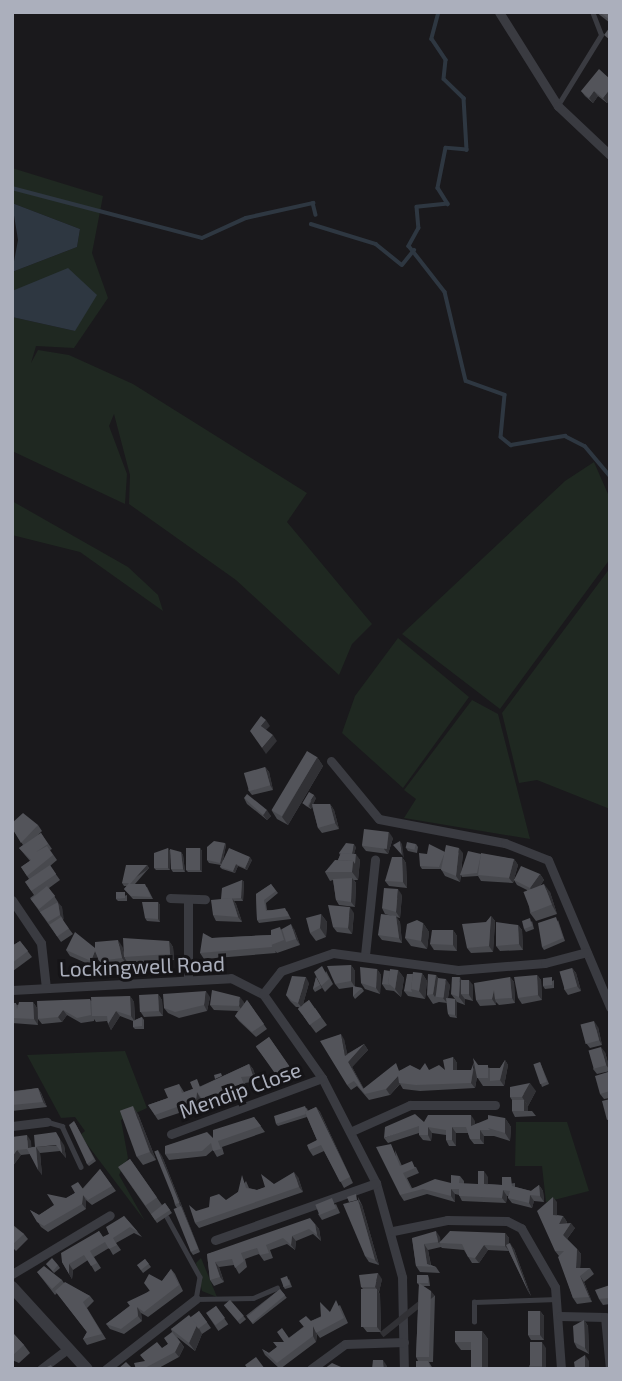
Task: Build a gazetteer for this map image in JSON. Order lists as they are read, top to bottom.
{
  "streets": {
    "street": ["Lockingwell Road", "Mendip Close"]
  }
}
